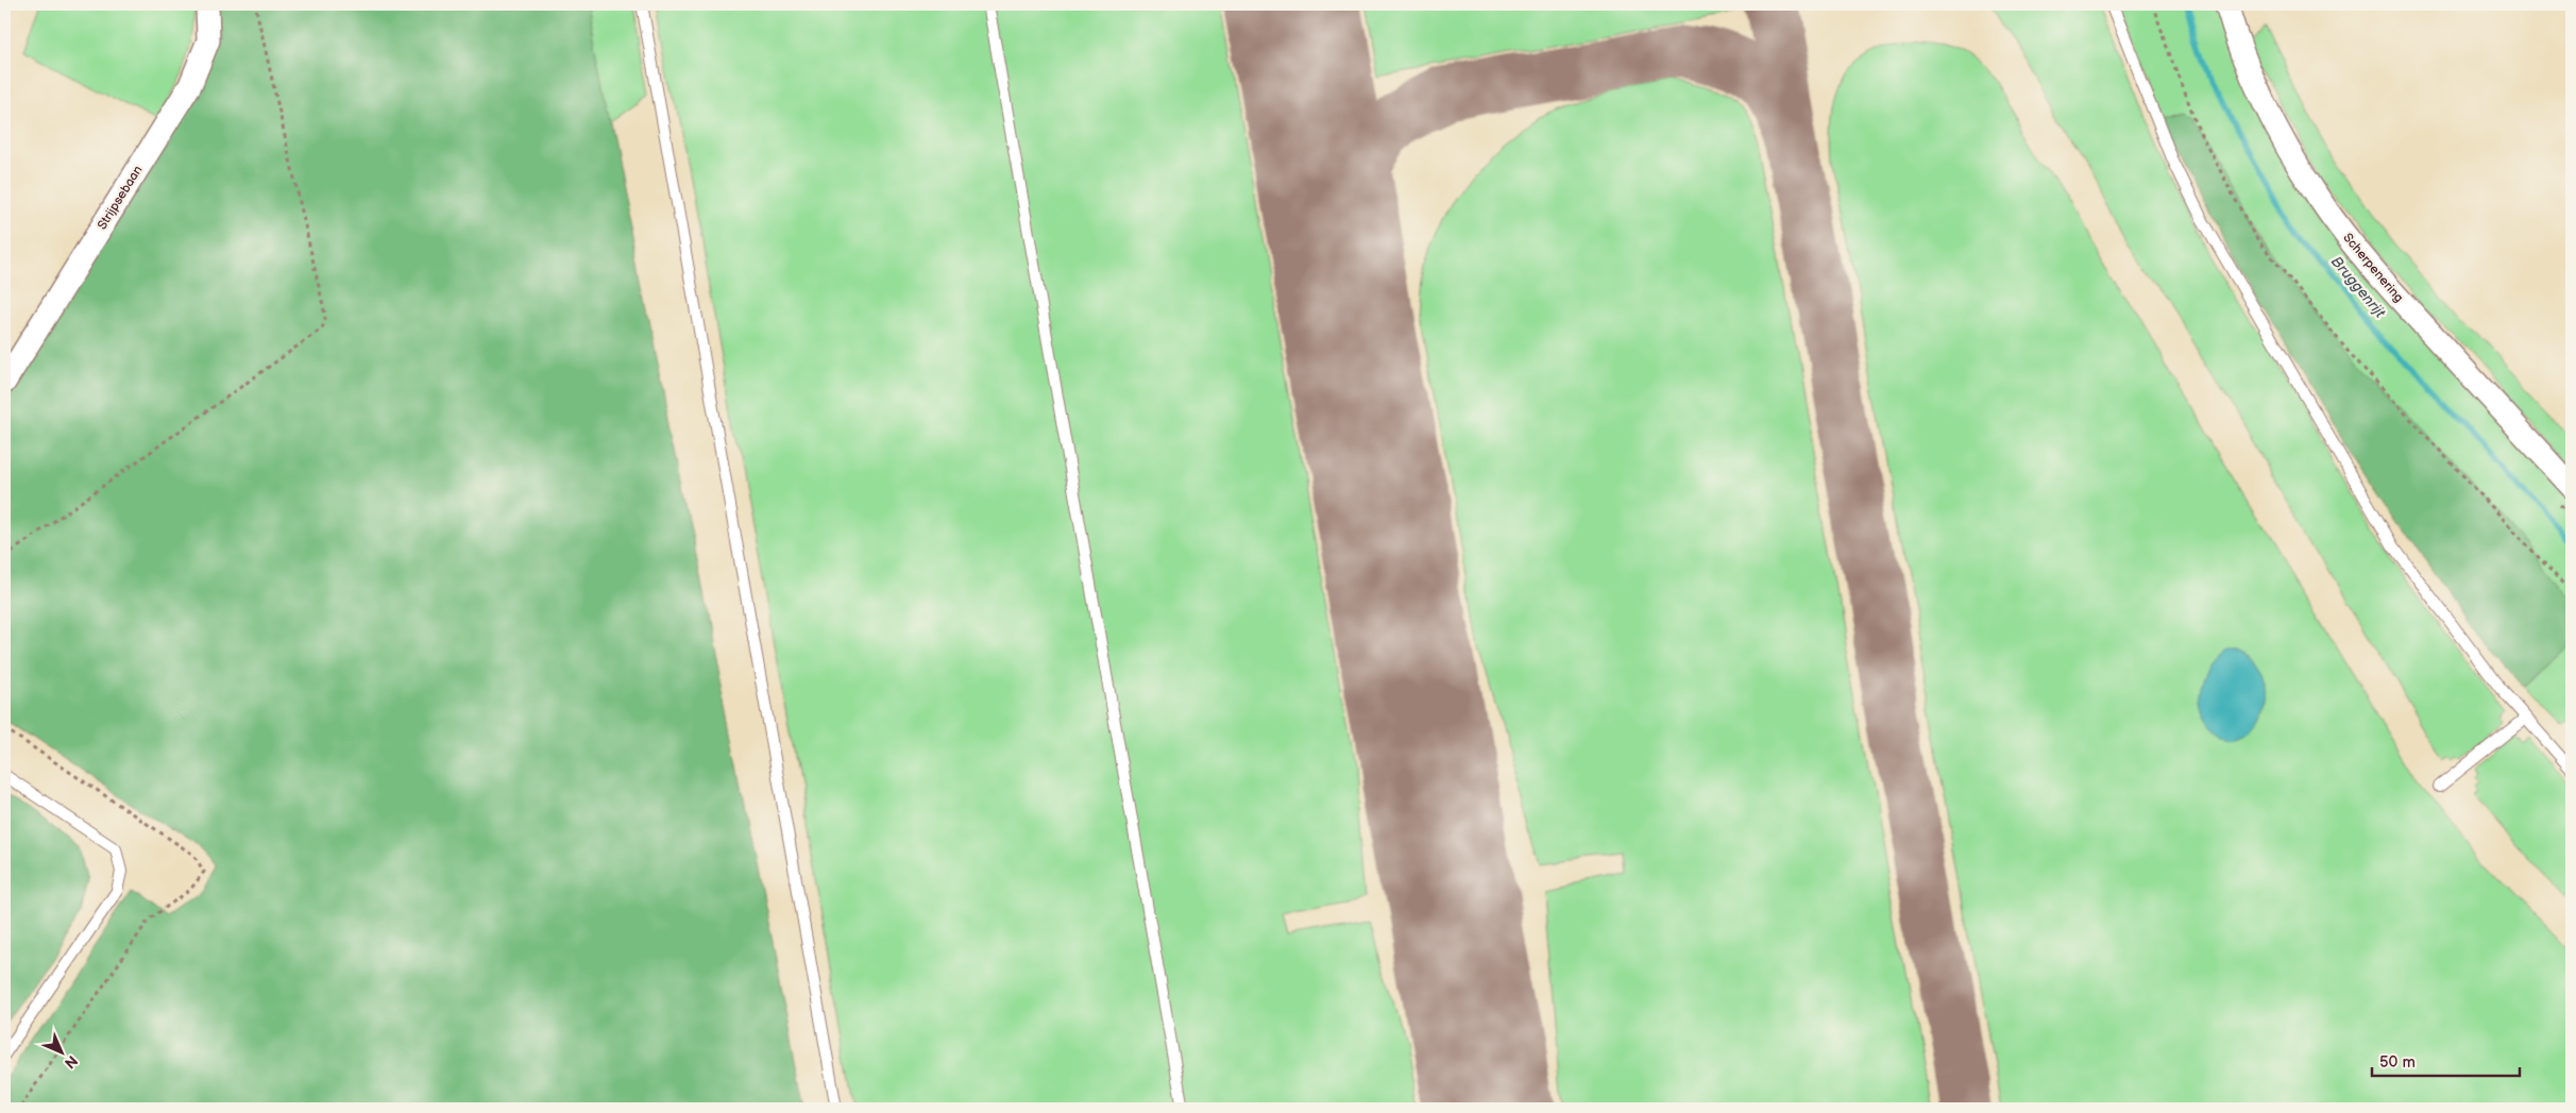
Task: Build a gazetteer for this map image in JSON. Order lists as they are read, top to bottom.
{
  "streets": {
    "street": ["Strijpsebaan", "Scherpenering"]
  },
  "water": ["Bruggenrijt"],
  "scale_bar": "50 m",
  "north": "bottom right"
}
